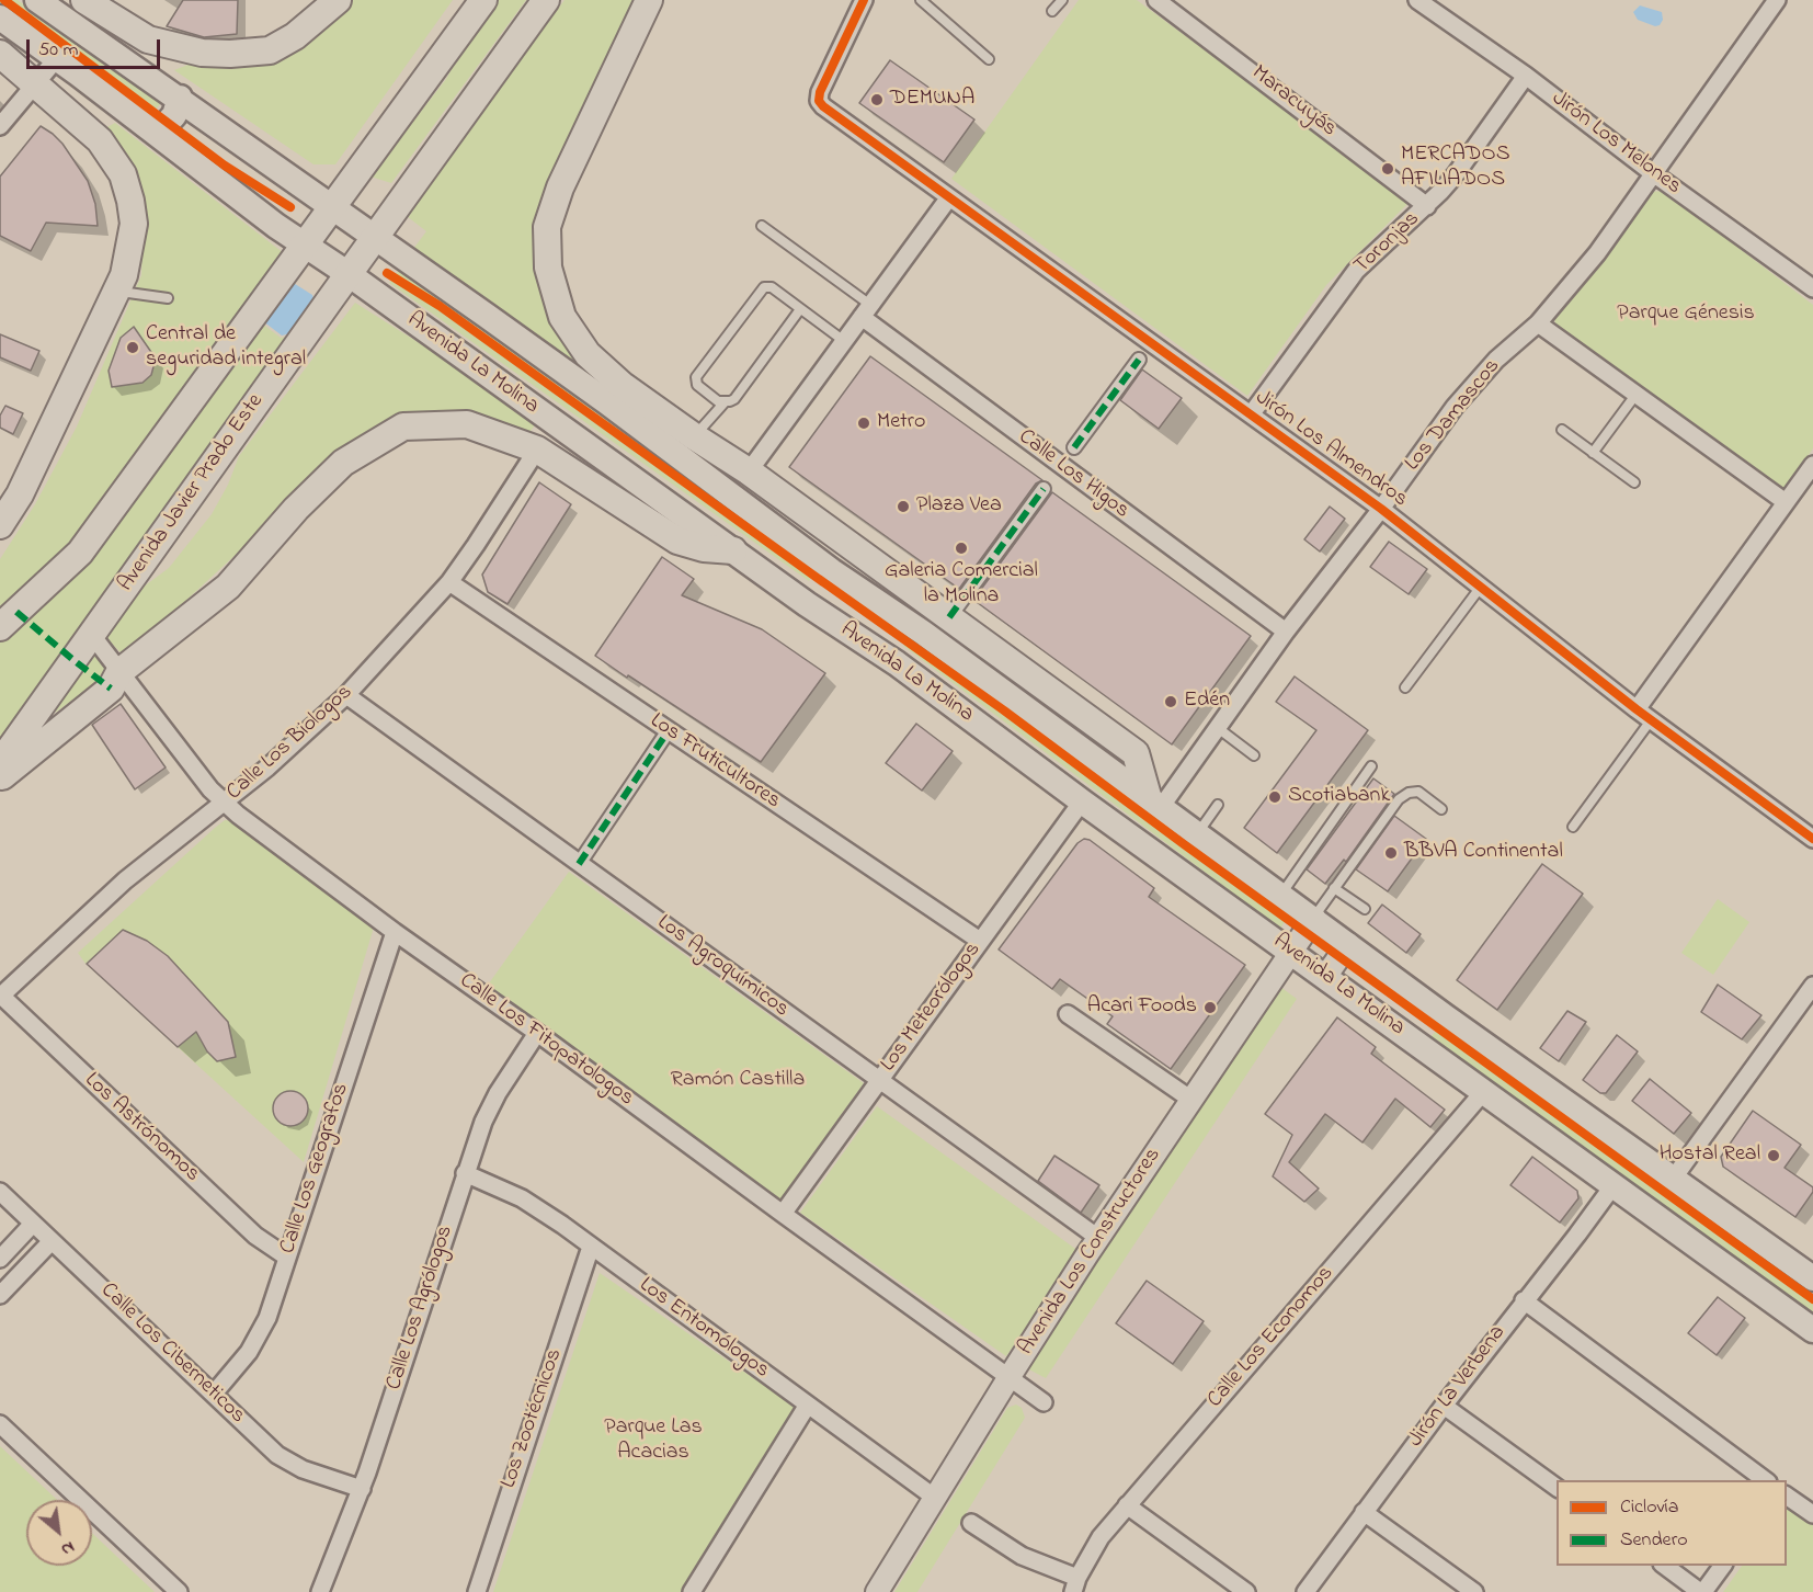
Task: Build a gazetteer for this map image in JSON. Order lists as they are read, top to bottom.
{
  "streets": {
    "main road": ["Avenida La Molina", "Avenida Javier Prado Este"],
    "street": [
      "Maracuyás",
      "Jirón Los Melones",
      "Toronjas",
      "Los Damascos",
      "Jirón Los Almendros",
      "Calle Los Higos",
      "Calle Los Biologos",
      "Los Fruticultores",
      "Los Agroquímicos",
      "Los Meteorólogos",
      "Calle Los Fitopatologos",
      "Los Astrónomos",
      "Calle Los Geografos",
      "Avenida Los Constructores",
      "Calle Los Agrólogos",
      "Los Entomólogos",
      "Calle Los Economos",
      "Calle Los Ciberneticos",
      "Jirón La Verbena",
      "Los Zootécnicos"
    ]
  },
  "crossings": [
    ["Maracuyás", "Toronjas"],
    ["Jirón Los Melones", "Toronjas"],
    ["Jirón Los Melones", "Los Damascos"],
    ["Toronjas", "Jirón Los Almendros"],
    ["Avenida La Molina", "Los Damascos"],
    ["Avenida La Molina", "Avenida Javier Prado Este"],
    ["Avenida La Molina", "Los Meteorólogos"],
    ["Avenida La Molina", "Avenida Los Constructores"],
    ["Avenida La Molina", "Calle Los Economos"],
    ["Avenida La Molina", "Jirón La Verbena"],
    ["Los Damascos", "Jirón Los Almendros"],
    ["Los Damascos", "Calle Los Higos"],
    ["Avenida Javier Prado Este", "Calle Los Fitopatologos"],
    ["Calle Los Biologos", "Los Fruticultores"],
    ["Calle Los Biologos", "Los Agroquímicos"],
    ["Calle Los Biologos", "Calle Los Fitopatologos"],
    ["Calle Los Biologos", "Los Astrónomos"],
    ["Los Fruticultores", "Los Meteorólogos"],
    ["Los Agroquímicos", "Los Meteorólogos"],
    ["Los Agroquímicos", "Avenida Los Constructores"],
    ["Los Meteorólogos", "Calle Los Fitopatologos"],
    ["Calle Los Fitopatologos", "Calle Los Geografos"],
    ["Calle Los Fitopatologos", "Avenida Los Constructores"],
    ["Calle Los Fitopatologos", "Calle Los Agrólogos"],
    ["Los Astrónomos", "Calle Los Geografos"],
    ["Calle Los Geografos", "Calle Los Ciberneticos"],
    ["Avenida Los Constructores", "Los Entomólogos"],
    ["Calle Los Agrólogos", "Los Entomólogos"],
    ["Calle Los Agrólogos", "Calle Los Ciberneticos"],
    ["Los Entomólogos", "Los Zootécnicos"]
  ],
  "parks": ["Parque Génesis", "Ramón Castilla", "Parque Las Acacias"],
  "places": [
    "DEMUNA",
    "MERCADOS AFILIADOS",
    "Central de seguridad integral",
    "Metro",
    "Plaza Vea",
    "Galeria Comercial la Molina",
    "Edén",
    "Scotiabank",
    "BBVA Continental",
    "Acari Foods",
    "Hostal Real"
  ],
  "legend": ["Ciclovía", "Sendero"],
  "scale_bar": "50 m",
  "north": "bottom right"
}
